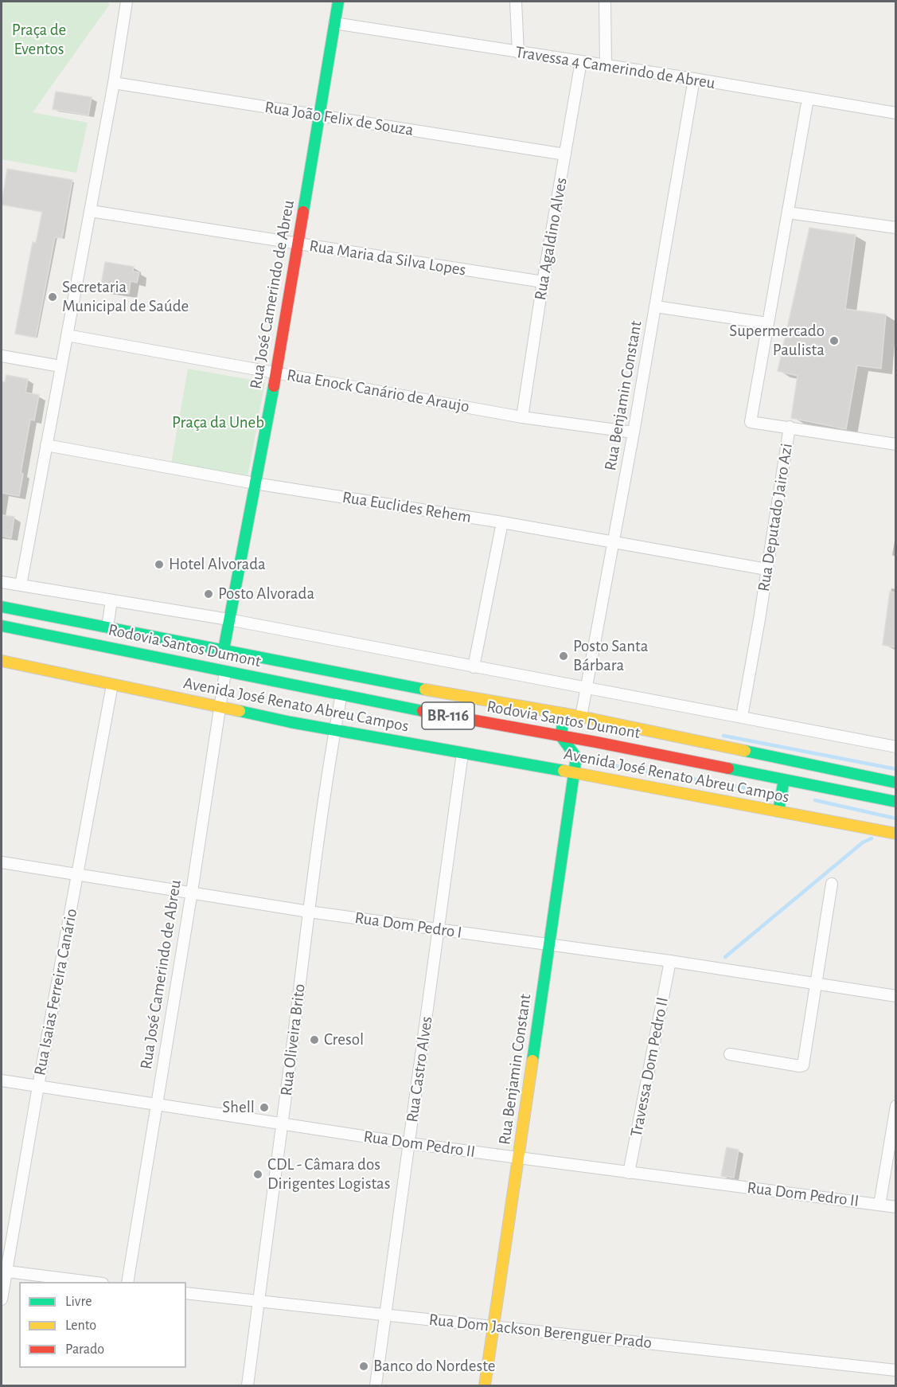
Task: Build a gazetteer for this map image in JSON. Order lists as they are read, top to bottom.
{
  "streets": {
    "main road": [
      "Rua José Camerindo de Abreu",
      "Rua Benjamin Constant",
      "Rodovia Santos Dumont",
      "Avenida José Renato Abreu Campos",
      "BR-116"
    ],
    "street": [
      "Travessa 4 Camerindo de Abreu",
      "Rua João Felix de Souza",
      "Rua Agaldino Alves",
      "Rua Maria da Silva Lopes",
      "Rua Enock Canário de Araujo",
      "Rua Euclides Rehem",
      "Rua Deputado Jairo Azi",
      "Rua Dom Pedro I",
      "Rua Isaias Ferreira Canário",
      "Rua Oliveira Brito",
      "Travessa Dom Pedro II",
      "Rua Castro Alves",
      "Rua Dom Pedro II",
      "Rua Dom Jackson Berenguer Prado"
    ]
  },
  "crossings": [
    ["Travessa 4 Camerindo de Abreu", "Rua Agaldino Alves"],
    ["Travessa 4 Camerindo de Abreu", "Rua José Camerindo de Abreu"],
    ["Travessa 4 Camerindo de Abreu", "Rua Benjamin Constant"],
    ["Travessa 4 Camerindo de Abreu", "Rua Deputado Jairo Azi"],
    ["Rua João Felix de Souza", "Rua Agaldino Alves"],
    ["Rua João Felix de Souza", "Rua José Camerindo de Abreu"],
    ["Rua Agaldino Alves", "Rua Maria da Silva Lopes"],
    ["Rua Agaldino Alves", "Rua Enock Canário de Araujo"],
    ["Rua Maria da Silva Lopes", "Rua José Camerindo de Abreu"],
    ["Rua José Camerindo de Abreu", "Rua Enock Canário de Araujo"],
    ["Rua José Camerindo de Abreu", "Rua Euclides Rehem"],
    ["Rua José Camerindo de Abreu", "Rodovia Santos Dumont"],
    ["Rua José Camerindo de Abreu", "Avenida José Renato Abreu Campos"],
    ["Rua José Camerindo de Abreu", "Rua Dom Pedro I"],
    ["Rua José Camerindo de Abreu", "Rua Dom Pedro II"],
    ["Rua Enock Canário de Araujo", "Rua Benjamin Constant"],
    ["Rua Benjamin Constant", "Rua Euclides Rehem"],
    ["Rua Benjamin Constant", "Rodovia Santos Dumont"],
    ["Rua Benjamin Constant", "Avenida José Renato Abreu Campos"],
    ["Rua Benjamin Constant", "Rua Dom Pedro I"],
    ["Rua Benjamin Constant", "Rua Dom Pedro II"],
    ["Rua Benjamin Constant", "Rua Dom Jackson Berenguer Prado"],
    ["Rua Euclides Rehem", "Rua Deputado Jairo Azi"],
    ["Rodovia Santos Dumont", "Rua Oliveira Brito"],
    ["Avenida José Renato Abreu Campos", "Rua Isaias Ferreira Canário"],
    ["Avenida José Renato Abreu Campos", "Rua Oliveira Brito"],
    ["Avenida José Renato Abreu Campos", "Rua Castro Alves"],
    ["Rua Dom Pedro I", "Rua Isaias Ferreira Canário"],
    ["Rua Dom Pedro I", "Rua Oliveira Brito"],
    ["Rua Dom Pedro I", "Travessa Dom Pedro II"],
    ["Rua Dom Pedro I", "Rua Castro Alves"],
    ["Rua Isaias Ferreira Canário", "Rua Dom Pedro II"],
    ["Rua Oliveira Brito", "Rua Dom Pedro II"],
    ["Rua Oliveira Brito", "Rua Dom Jackson Berenguer Prado"],
    ["Travessa Dom Pedro II", "Rua Dom Pedro II"],
    ["Rua Castro Alves", "Rua Dom Pedro II"],
    ["Rua Castro Alves", "Rua Dom Jackson Berenguer Prado"]
  ],
  "parks": ["Praça de Eventos", "Praça da Uneb"],
  "places": [
    "Secretaria Municipal de Saúde",
    "Supermercado Paulista",
    "Hotel Alvorada",
    "Posto Alvorada",
    "Posto Santa Bárbara",
    "Cresol",
    "Shell",
    "CDL - Câmara dos Dirigentes Logistas",
    "Banco do Nordeste"
  ],
  "legend": ["Livre", "Lento", "Parado"]
}
